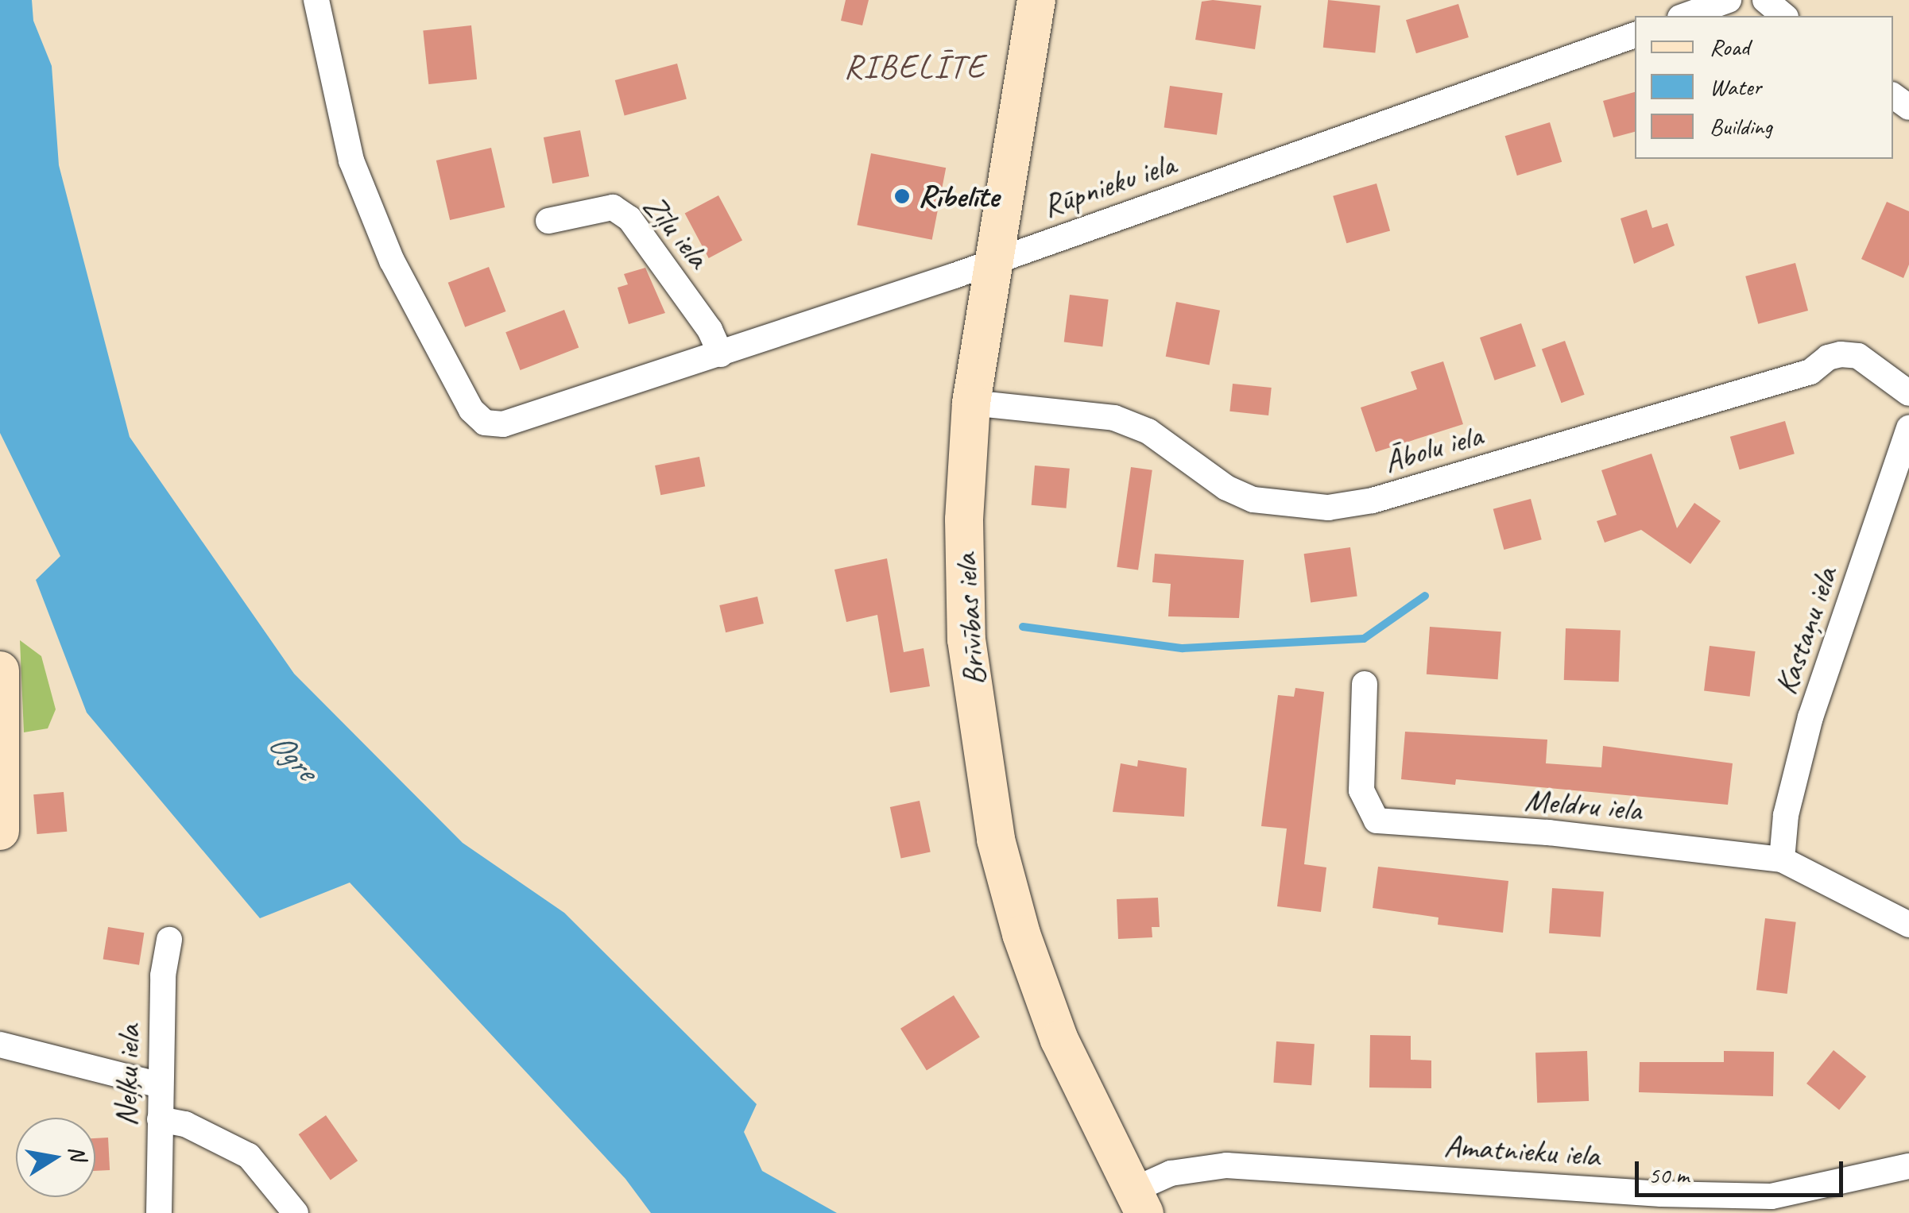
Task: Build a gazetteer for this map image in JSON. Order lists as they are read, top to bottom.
{
  "streets": {
    "main road": ["Brīvības iela"],
    "street": [
      "Rūpnieku iela",
      "Zīļu iela",
      "Ābolu iela",
      "Kastaņu iela",
      "Meldru iela",
      "Neļķu iela",
      "Amatnieku iela"
    ]
  },
  "crossings": [
    ["Rūpnieku iela", "Zīļu iela"],
    ["Rūpnieku iela", "Brīvības iela"],
    ["Ābolu iela", "Brīvības iela"],
    ["Brīvības iela", "Amatnieku iela"],
    ["Kastaņu iela", "Meldru iela"]
  ],
  "districts": ["RIBELĪTE"],
  "water": ["Ogre"],
  "places": ["Rībelīte"],
  "legend": ["Road", "Water", "Building"],
  "scale_bar": "50 m",
  "north": "right"
}
